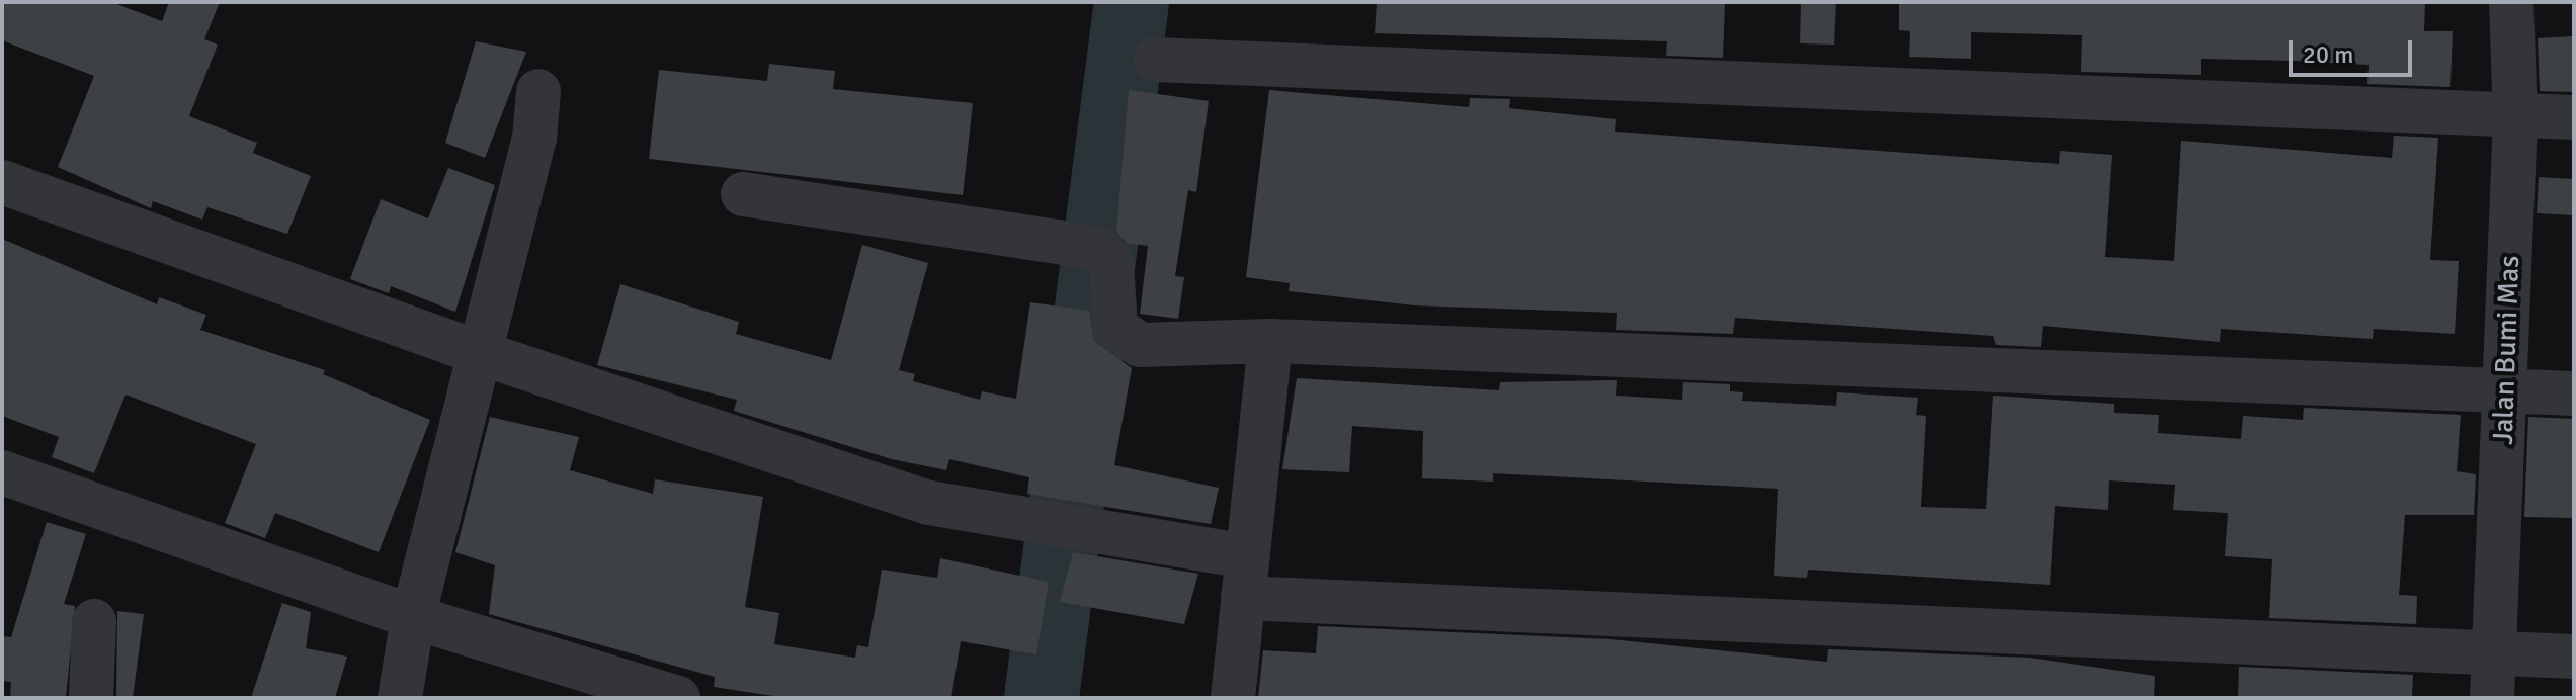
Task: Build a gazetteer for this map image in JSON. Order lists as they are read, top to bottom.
{
  "streets": {
    "street": ["Jalan Bumi Mas"]
  },
  "scale_bar": "20 m"
}
